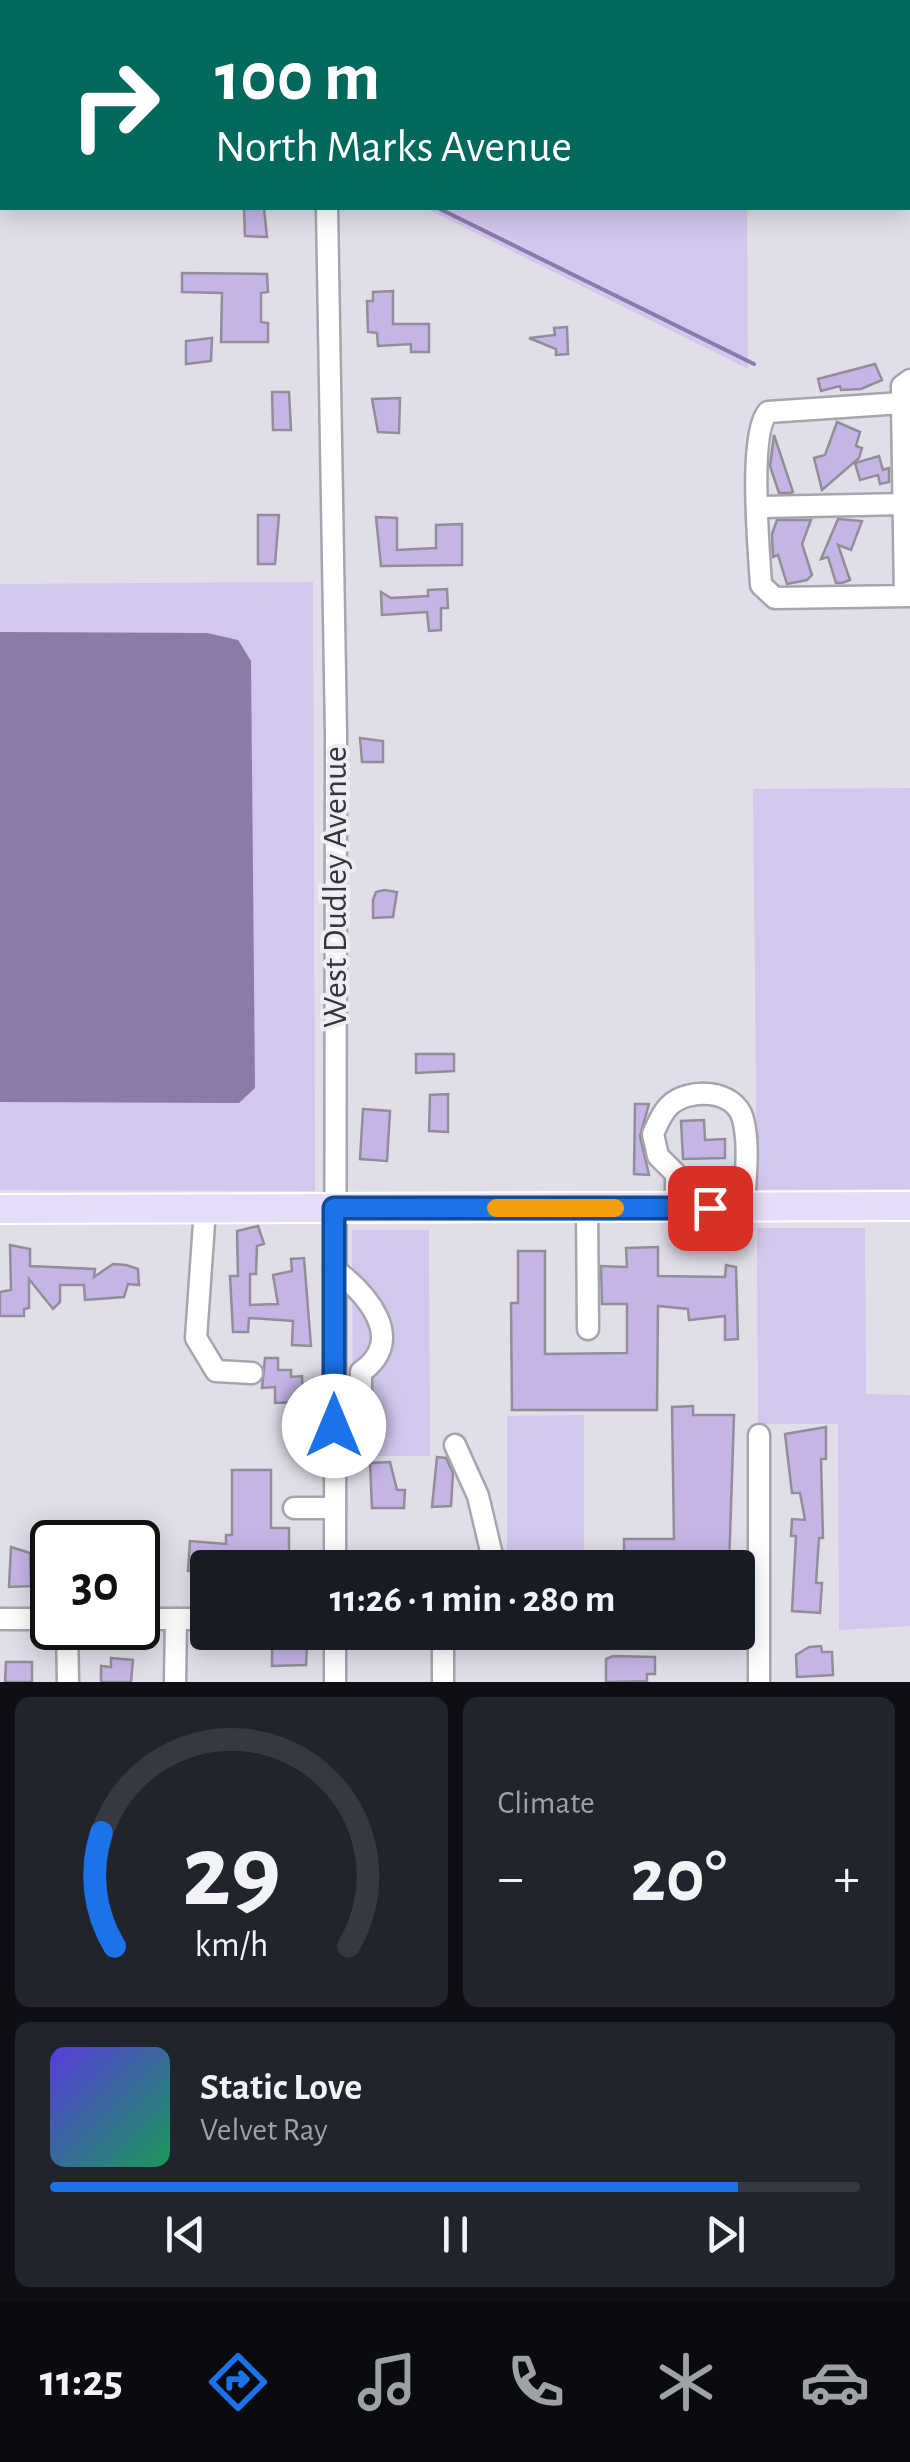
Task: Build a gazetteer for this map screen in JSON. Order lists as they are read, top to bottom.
{
  "streets": {
    "street": ["West Dudley Avenue"]
  },
  "page": {
    "turn": ["100 m", "North Marks Avenue"],
    "limit": "30",
    "trip": "11:26 · 1 min · 280 m",
    "tile": "Climate",
    "heat": ["−", "20°", "+"],
    "song": ["Static Love", "Velvet Ray"],
    "tabs": "11:25",
    "gauge": ["29", "km/h"]
  }
}
